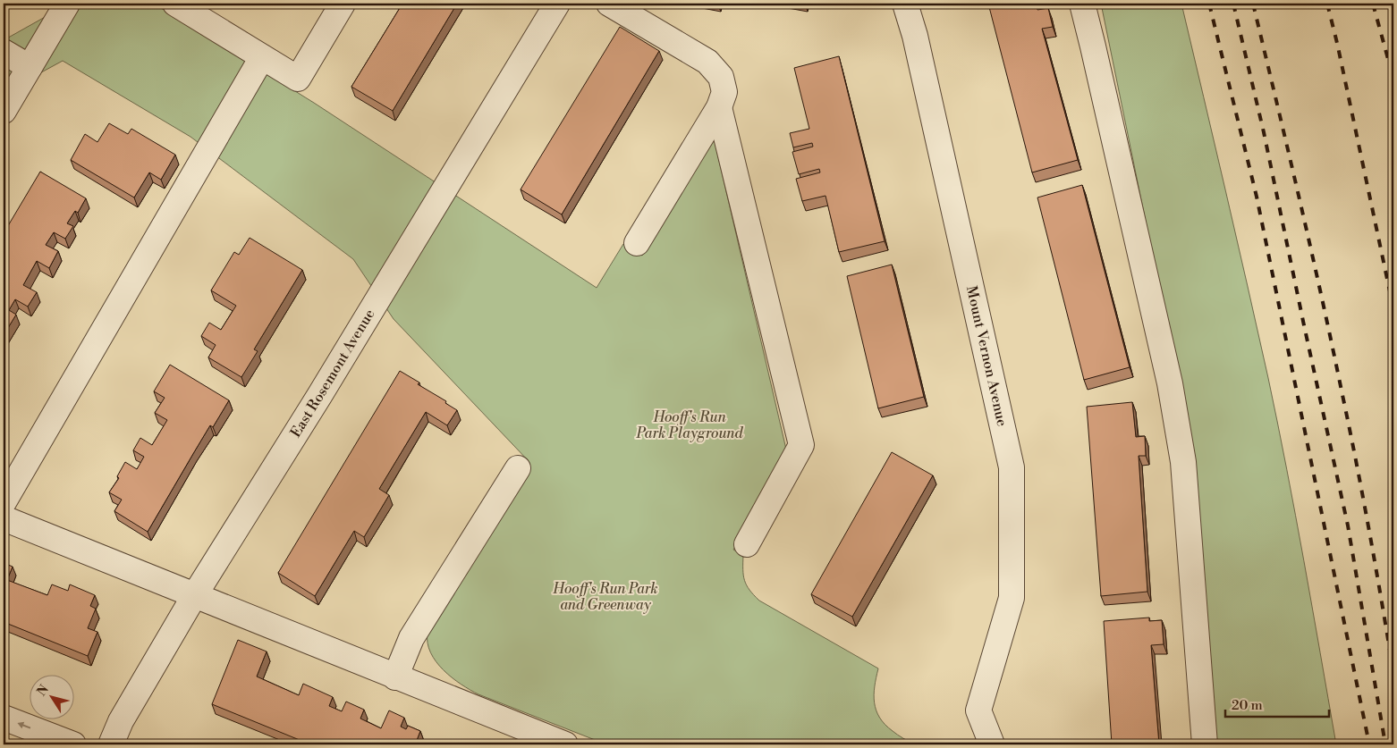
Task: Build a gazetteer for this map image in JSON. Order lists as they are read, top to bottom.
{
  "streets": {
    "street": ["Mount Vernon Avenue", "East Rosemont Avenue"]
  },
  "parks": ["Hooff's Run Park Playground", "Hooff's Run Park and Greenway"],
  "scale_bar": "20 m",
  "north": "top left"
}
